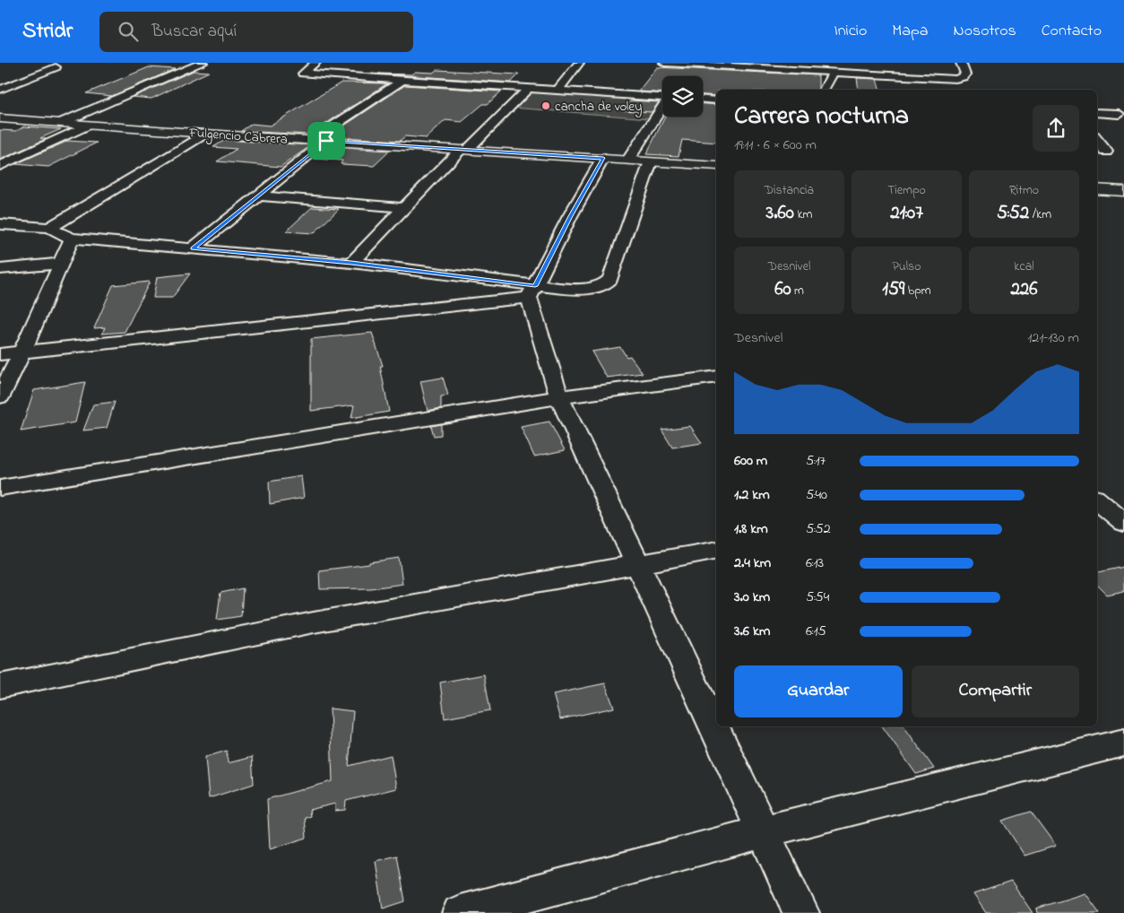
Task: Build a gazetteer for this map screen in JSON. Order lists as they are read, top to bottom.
{
  "streets": {
    "main road": ["Fulgencio Cabrera"]
  },
  "places": ["cancha de voley"],
  "page": {
    "header": "Stridr",
    "search": "Buscar aquí",
    "nav": [
      "Inicio",
      "Mapa",
      "Nosotros",
      "Contacto"
    ],
    "heading": ["Carrera nocturna", "19:11 · 6 × 600 m"],
    "stats": [
      ["Distancia", "3.60 km"],
      ["Tiempo", "21:07"],
      ["Ritmo", "5:52 /km"],
      ["Desnivel", "60 m"],
      ["Pulso", "159 bpm"],
      ["kcal", "226"]
    ],
    "chart": ["Desnivel", "121–130 m"],
    "list": [
      {
        "name": "600 m",
        "note": "5:17"
      },
      {
        "name": "1.2 km",
        "note": "5:40"
      },
      {
        "name": "1.8 km",
        "note": "5:52"
      },
      {
        "name": "2.4 km",
        "note": "6:13"
      },
      {
        "name": "3.0 km",
        "note": "5:54"
      },
      {
        "name": "3.6 km",
        "note": "6:15"
      }
    ],
    "buttons": ["Guardar", "Compartir"]
  }
}
